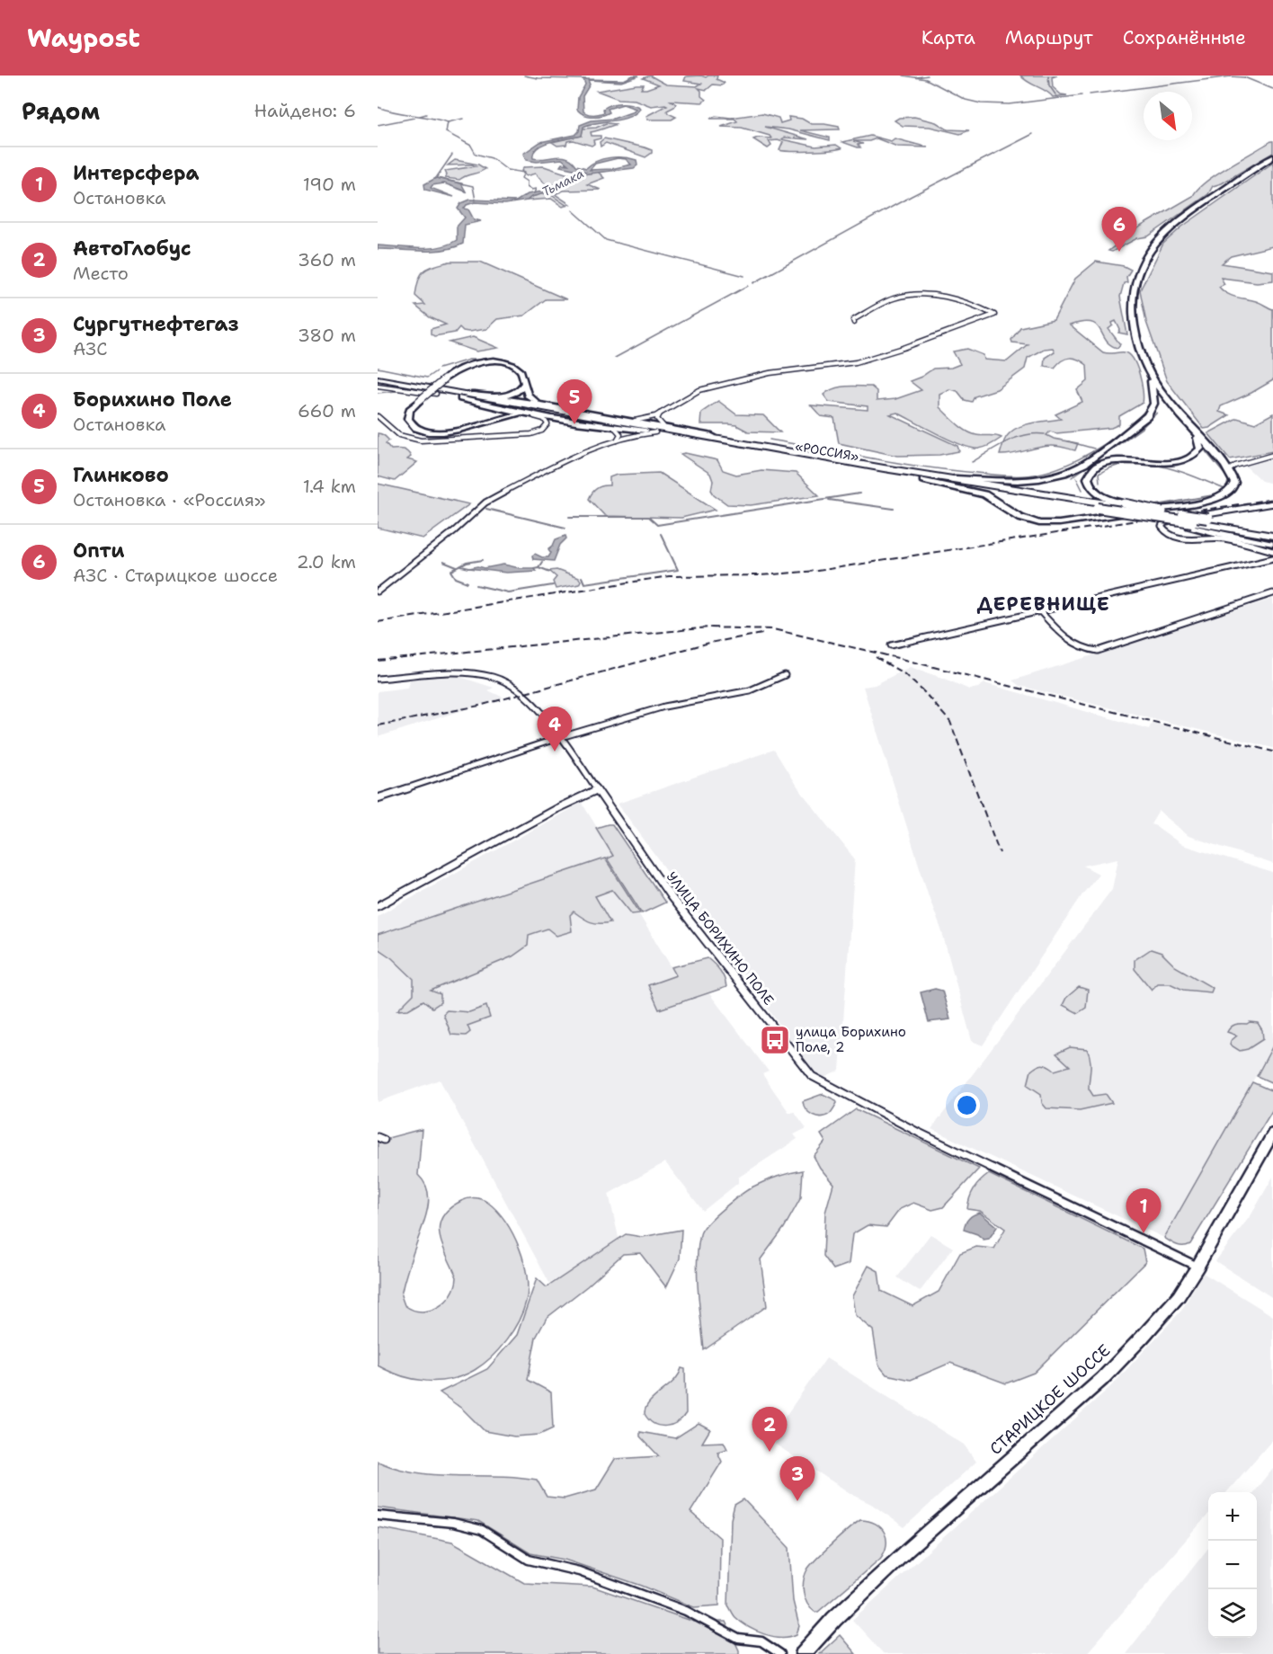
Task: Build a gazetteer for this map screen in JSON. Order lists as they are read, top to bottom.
{
  "streets": {
    "highway": ["«РОССИЯ»"],
    "main road": ["СТАРИЦКОЕ ШОССЕ"],
    "street": ["УЛИЦА БОРИХИНО ПОЛЕ"]
  },
  "crossings": [
    ["УЛИЦА БОРИХИНО ПОЛЕ", "СТАРИЦКОЕ ШОССЕ"]
  ],
  "districts": ["ДЕРЕВНИЩЕ"],
  "water": ["Тьмака"],
  "places": {
    "bus stop": ["улица Борихино Поле, 2"]
  },
  "north": "bottom right",
  "page": {
    "header": "Waypost",
    "nav": ["Карта", "Маршрут", "Сохранённые"],
    "heading": ["Рядом", "Найдено: 6"],
    "list": [
      {
        "mark": "1",
        "name": "Интерсфера",
        "note": "Остановка",
        "value": "190 m"
      },
      {
        "mark": "2",
        "name": "АвтоГлобус",
        "note": "Место",
        "value": "360 m"
      },
      {
        "mark": "3",
        "name": "Сургутнефтегаз",
        "note": "АЗС",
        "value": "380 m"
      },
      {
        "mark": "4",
        "name": "Борихино Поле",
        "note": "Остановка",
        "value": "660 m"
      },
      {
        "mark": "5",
        "name": "Глинково",
        "note": "Остановка · «Россия»",
        "value": "1.4 km"
      },
      {
        "mark": "6",
        "name": "Опти",
        "note": "АЗС · Старицкое шоссе",
        "value": "2.0 km"
      }
    ],
    "pins": [
      "6",
      "5",
      "4",
      "1",
      "2",
      "3"
    ],
    "map_buttons": ["+", "−"]
  }
}
